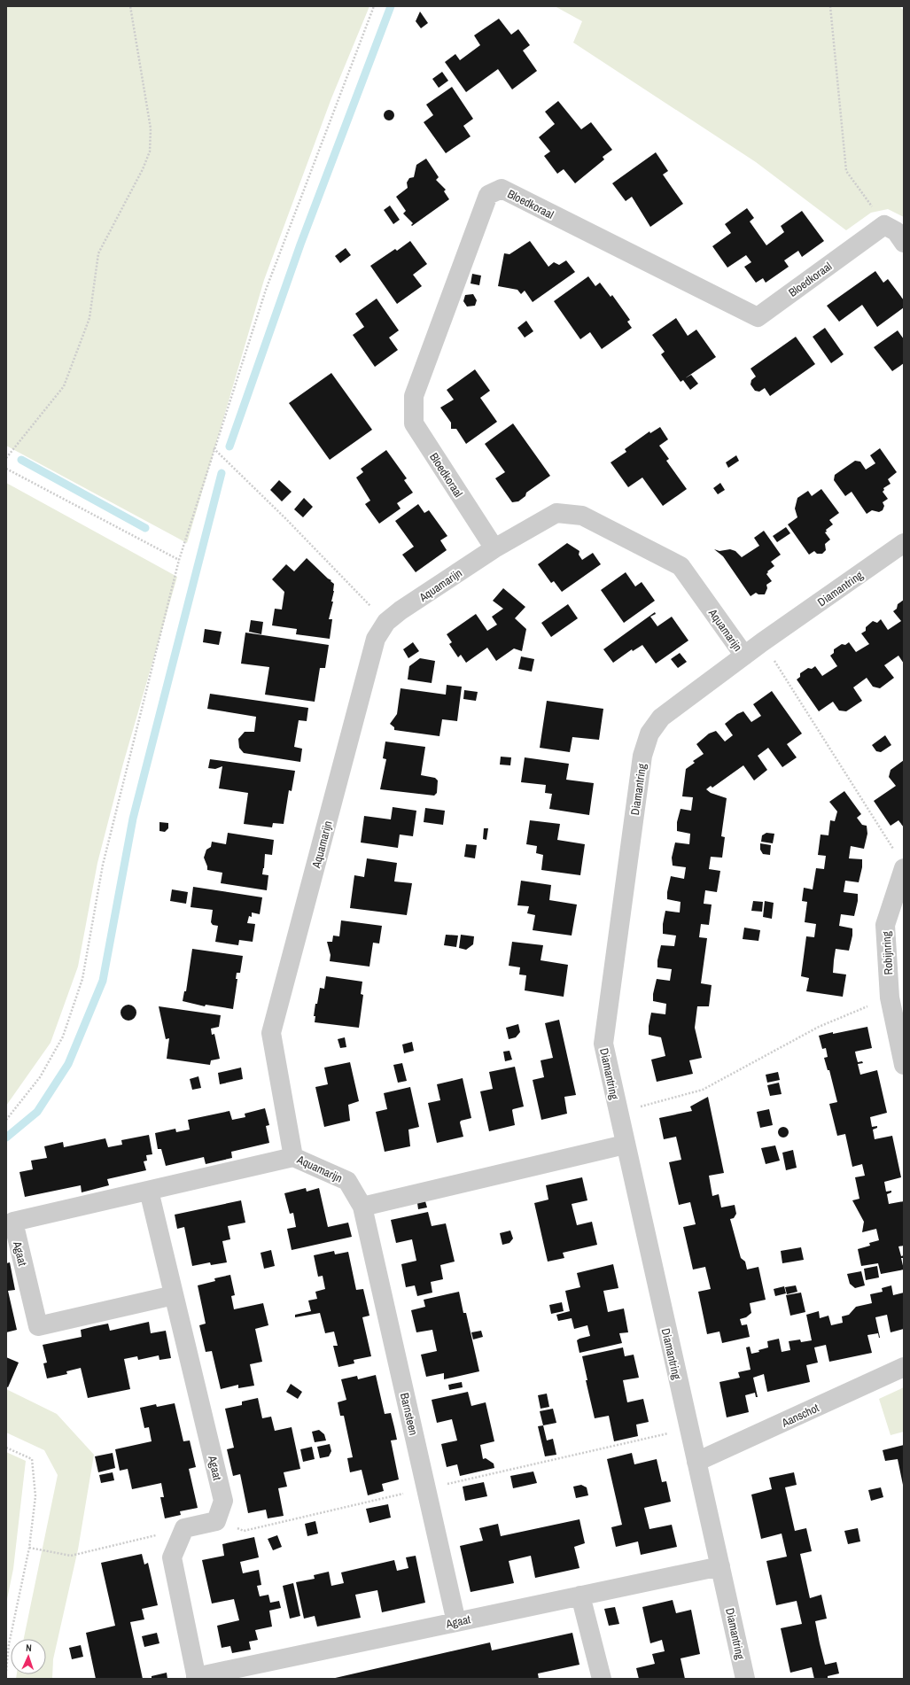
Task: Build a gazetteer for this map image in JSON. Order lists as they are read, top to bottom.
{
  "streets": {
    "street": [
      "Bloedkoraal",
      "Aquamarijn",
      "Diamantring",
      "Robijnring",
      "Agaat",
      "Barnsteen",
      "Aanschot"
    ]
  },
  "crossings": [
    ["Bloedkoraal", "Aquamarijn"],
    ["Aquamarijn", "Diamantring"],
    ["Aquamarijn", "Agaat"],
    ["Aquamarijn", "Barnsteen"],
    ["Diamantring", "Agaat"],
    ["Diamantring", "Aanschot"],
    ["Agaat", "Barnsteen"]
  ],
  "north": "top"
}
